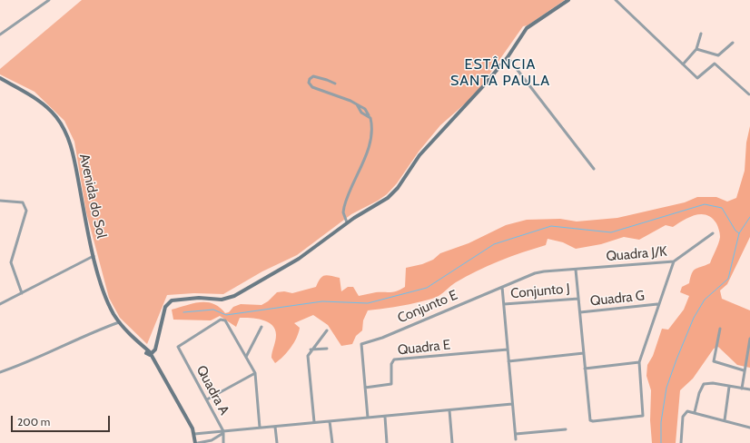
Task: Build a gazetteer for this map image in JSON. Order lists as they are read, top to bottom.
{
  "streets": {
    "street": [
      "Avenida do Sol",
      "Quadra J/K",
      "Conjunto J",
      "Quadra G",
      "Conjunto E",
      "Quadra E",
      "Quadra A"
    ]
  },
  "crossings": [
    ["Quadra J/K", "Conjunto E"],
    ["Conjunto E", "Quadra E"]
  ],
  "districts": ["ESTÂNCIA SANTA PAULA"],
  "scale_bar": "200 m"
}
